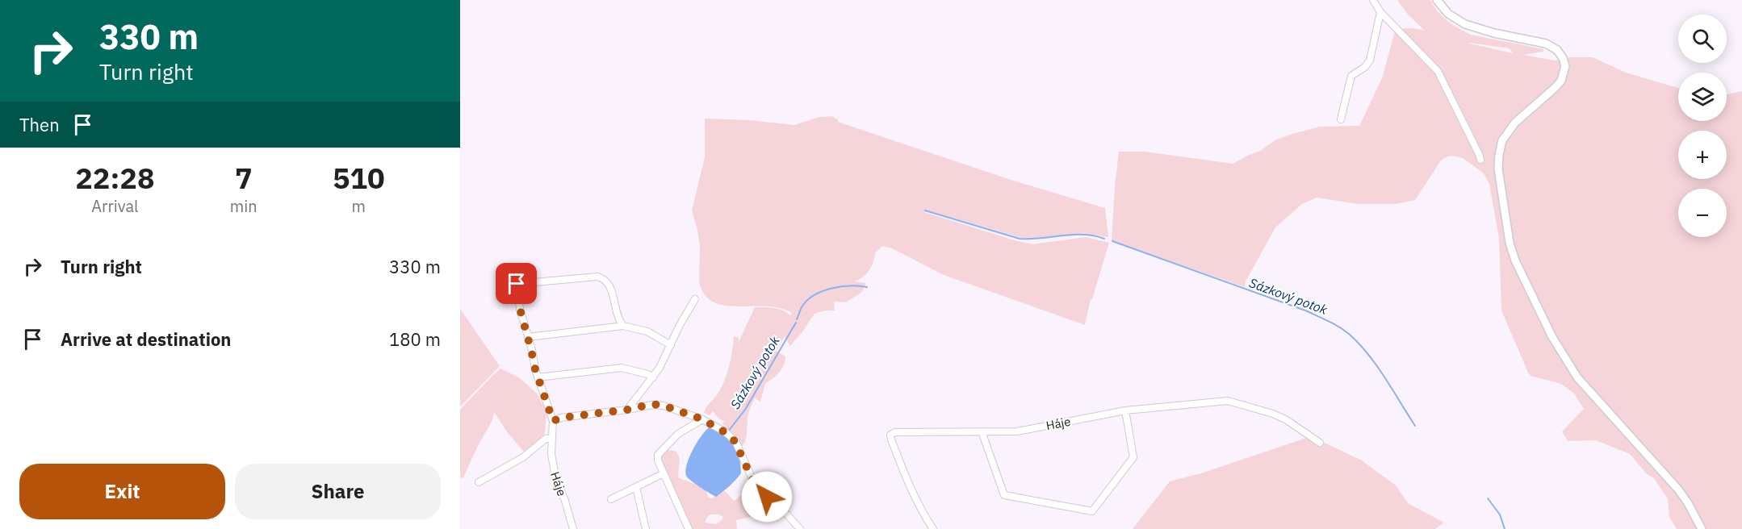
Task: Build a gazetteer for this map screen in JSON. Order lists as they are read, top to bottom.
{
  "streets": {
    "street": ["Háje"]
  },
  "water": ["Sázkový potok"],
  "page": {
    "turn": ["330 m", "Turn right"],
    "map_buttons": ["+", "−"],
    "then": "Then",
    "eta": [
      "22:28",
      "Arrival",
      "7",
      "min",
      "510",
      "m"
    ],
    "list": [
      {
        "name": "Turn right",
        "value": "330 m"
      },
      {
        "name": "Arrive at destination",
        "value": "180 m"
      }
    ],
    "buttons": ["Exit", "Share"]
  }
}
